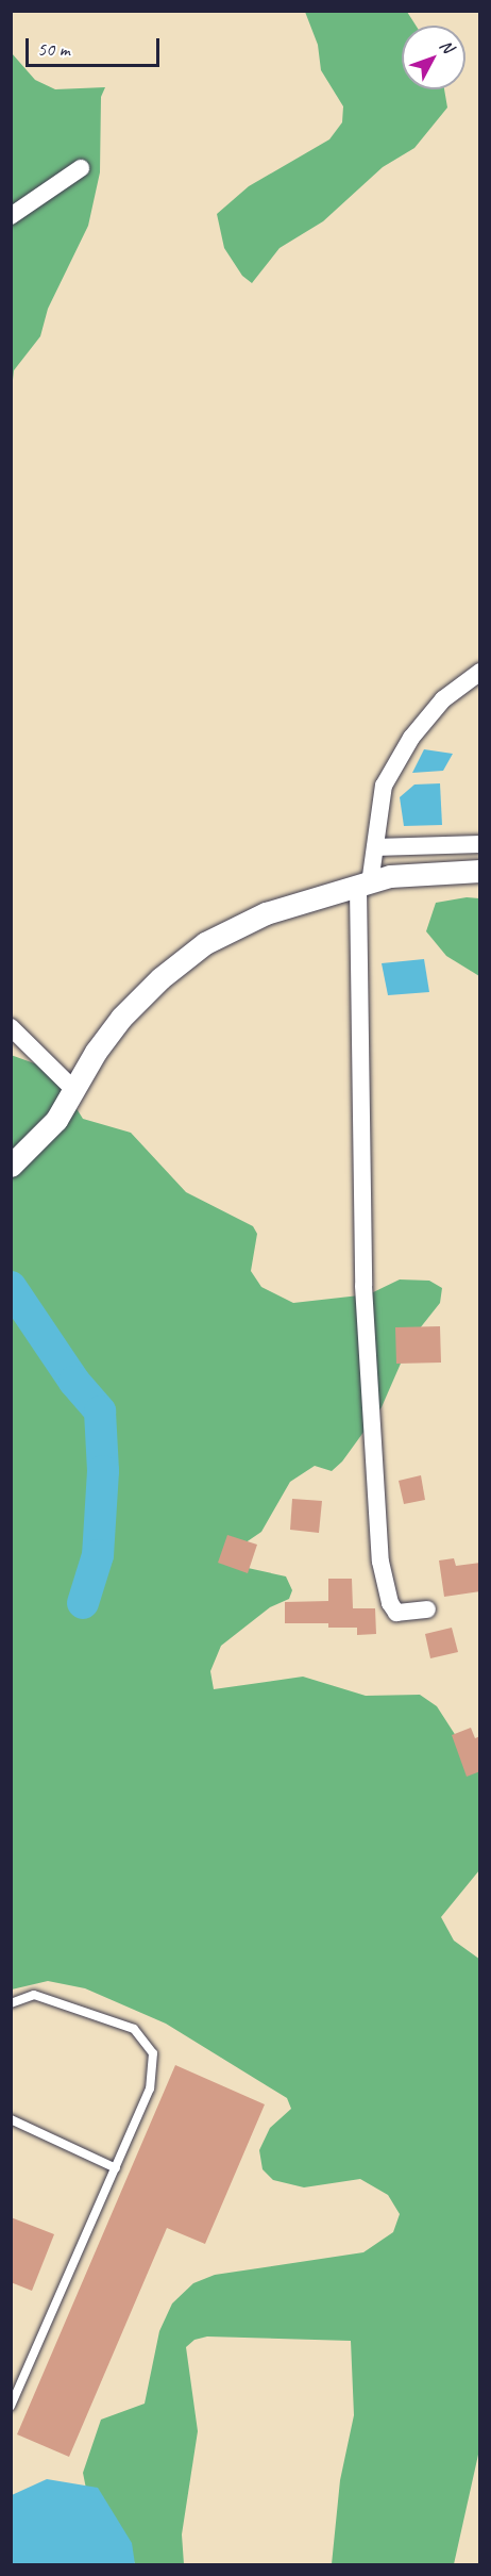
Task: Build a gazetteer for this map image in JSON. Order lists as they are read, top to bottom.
{
  "scale_bar": "50 m",
  "north": "top right"
}
